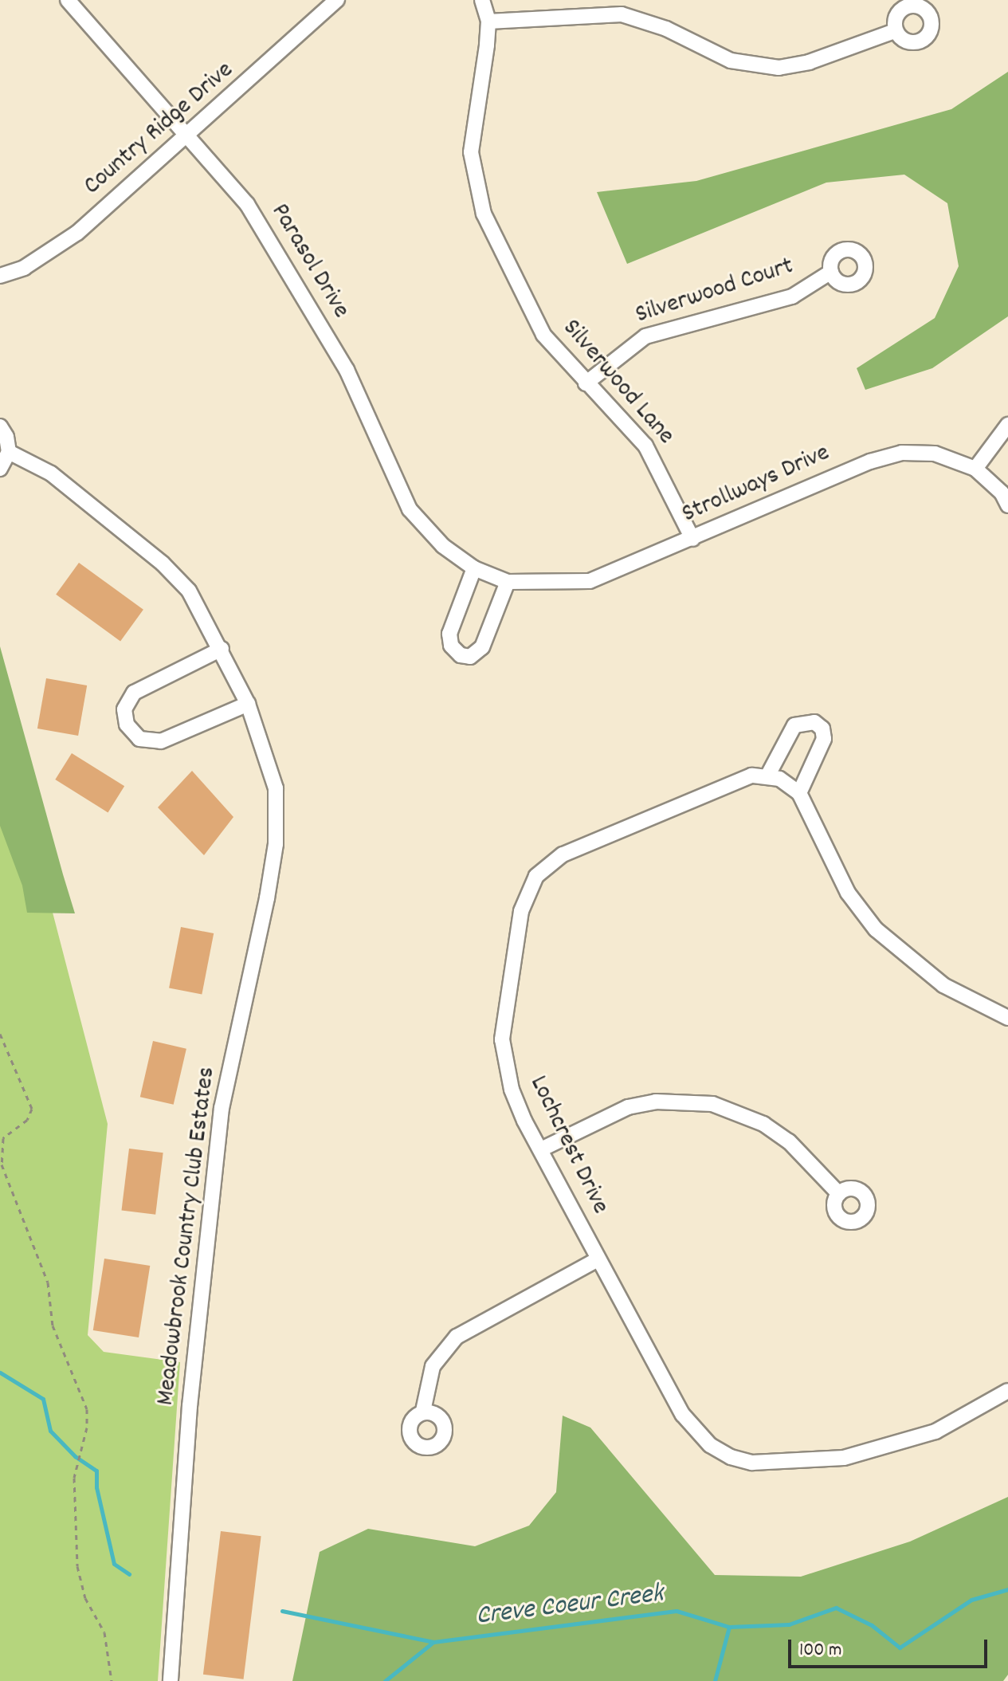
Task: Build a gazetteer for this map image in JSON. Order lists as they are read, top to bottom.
{
  "streets": {
    "street": [
      "Country Ridge Drive",
      "Parasol Drive",
      "Silverwood Court",
      "Silverwood Lane",
      "Strollways Drive",
      "Lochcrest Drive",
      "Meadowbrook Country Club Estates"
    ]
  },
  "crossings": [
    ["Country Ridge Drive", "Parasol Drive"],
    ["Parasol Drive", "Strollways Drive"],
    ["Silverwood Court", "Silverwood Lane"],
    ["Silverwood Lane", "Strollways Drive"]
  ],
  "water": ["Creve Coeur Creek"],
  "scale_bar": "100 m"
}
